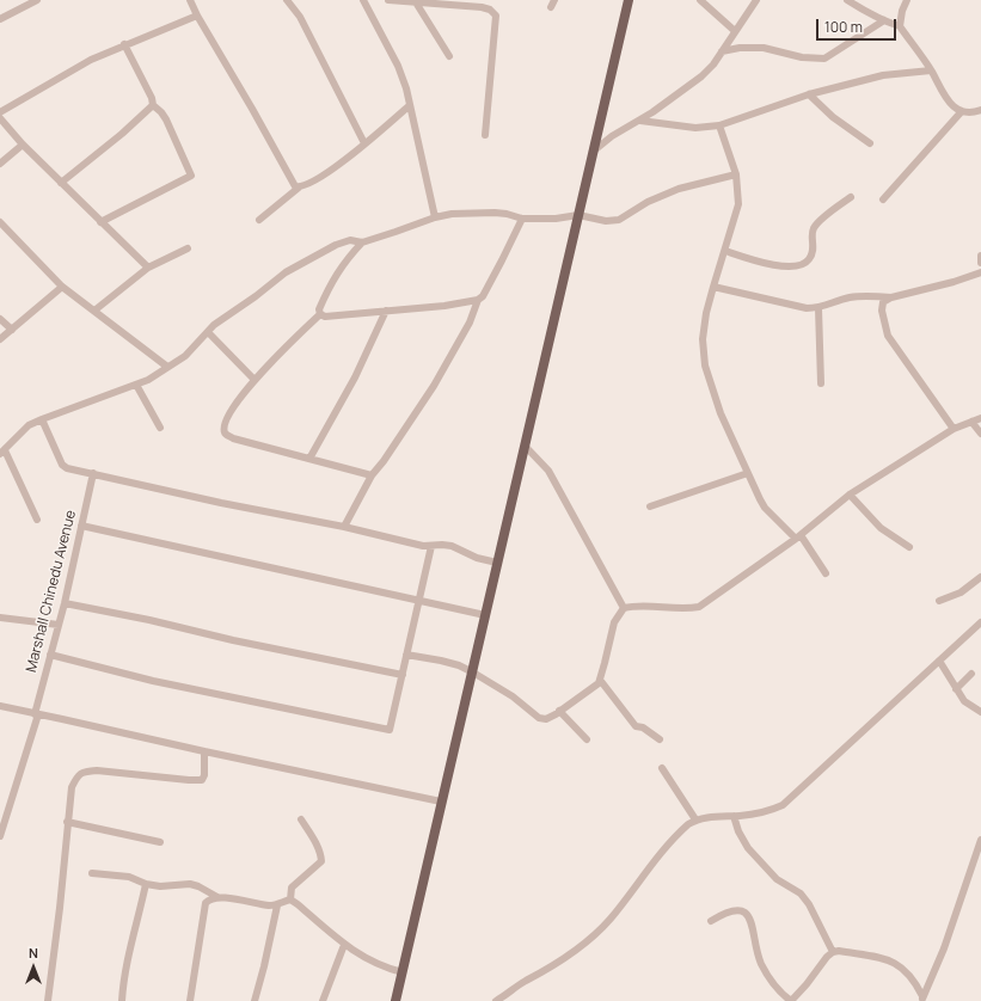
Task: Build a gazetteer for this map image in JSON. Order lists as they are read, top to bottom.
{
  "streets": {
    "street": ["Marshall Chinedu Avenue"]
  },
  "scale_bar": "100 m",
  "north": "top"
}
